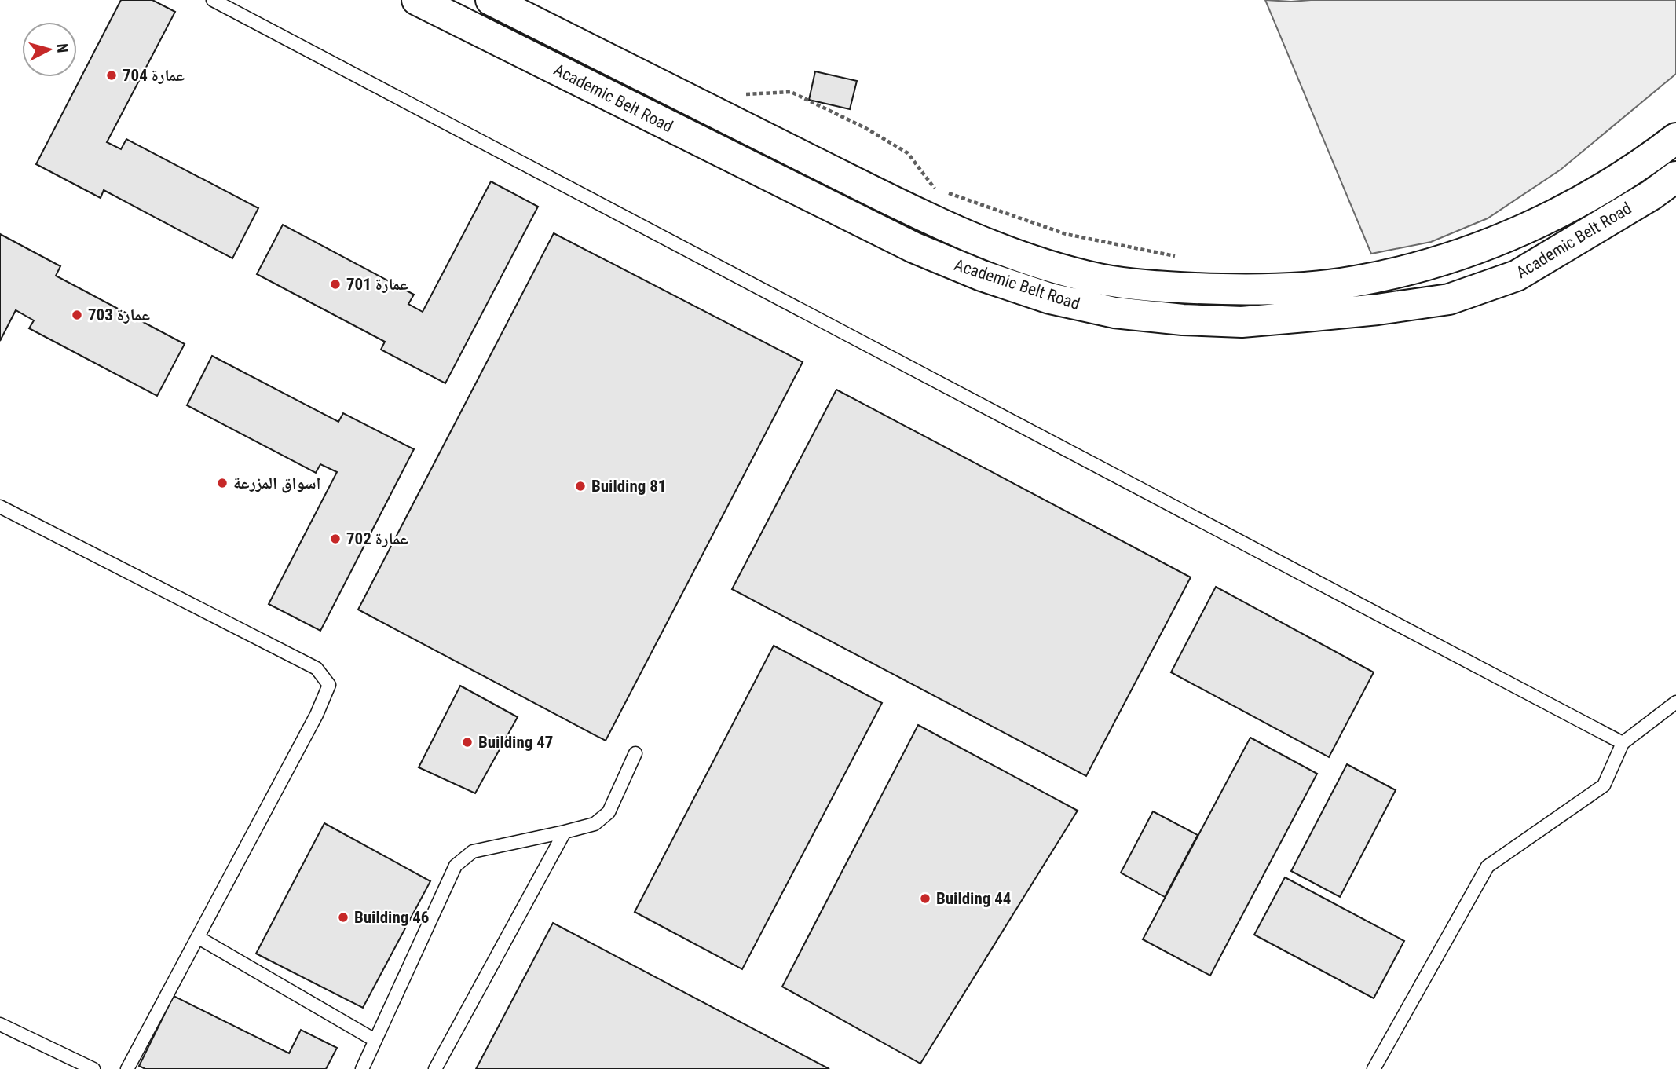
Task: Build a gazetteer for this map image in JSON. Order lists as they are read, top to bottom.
{
  "streets": {
    "street": ["Academic Belt Road"]
  },
  "places": [
    "عمارة 704",
    "عمارة 701",
    "عمارة 703",
    "اسواق المزرعة",
    "Building 81",
    "عمارة 702",
    "Building 47",
    "Building 44",
    "Building 46"
  ],
  "north": "right"
}
